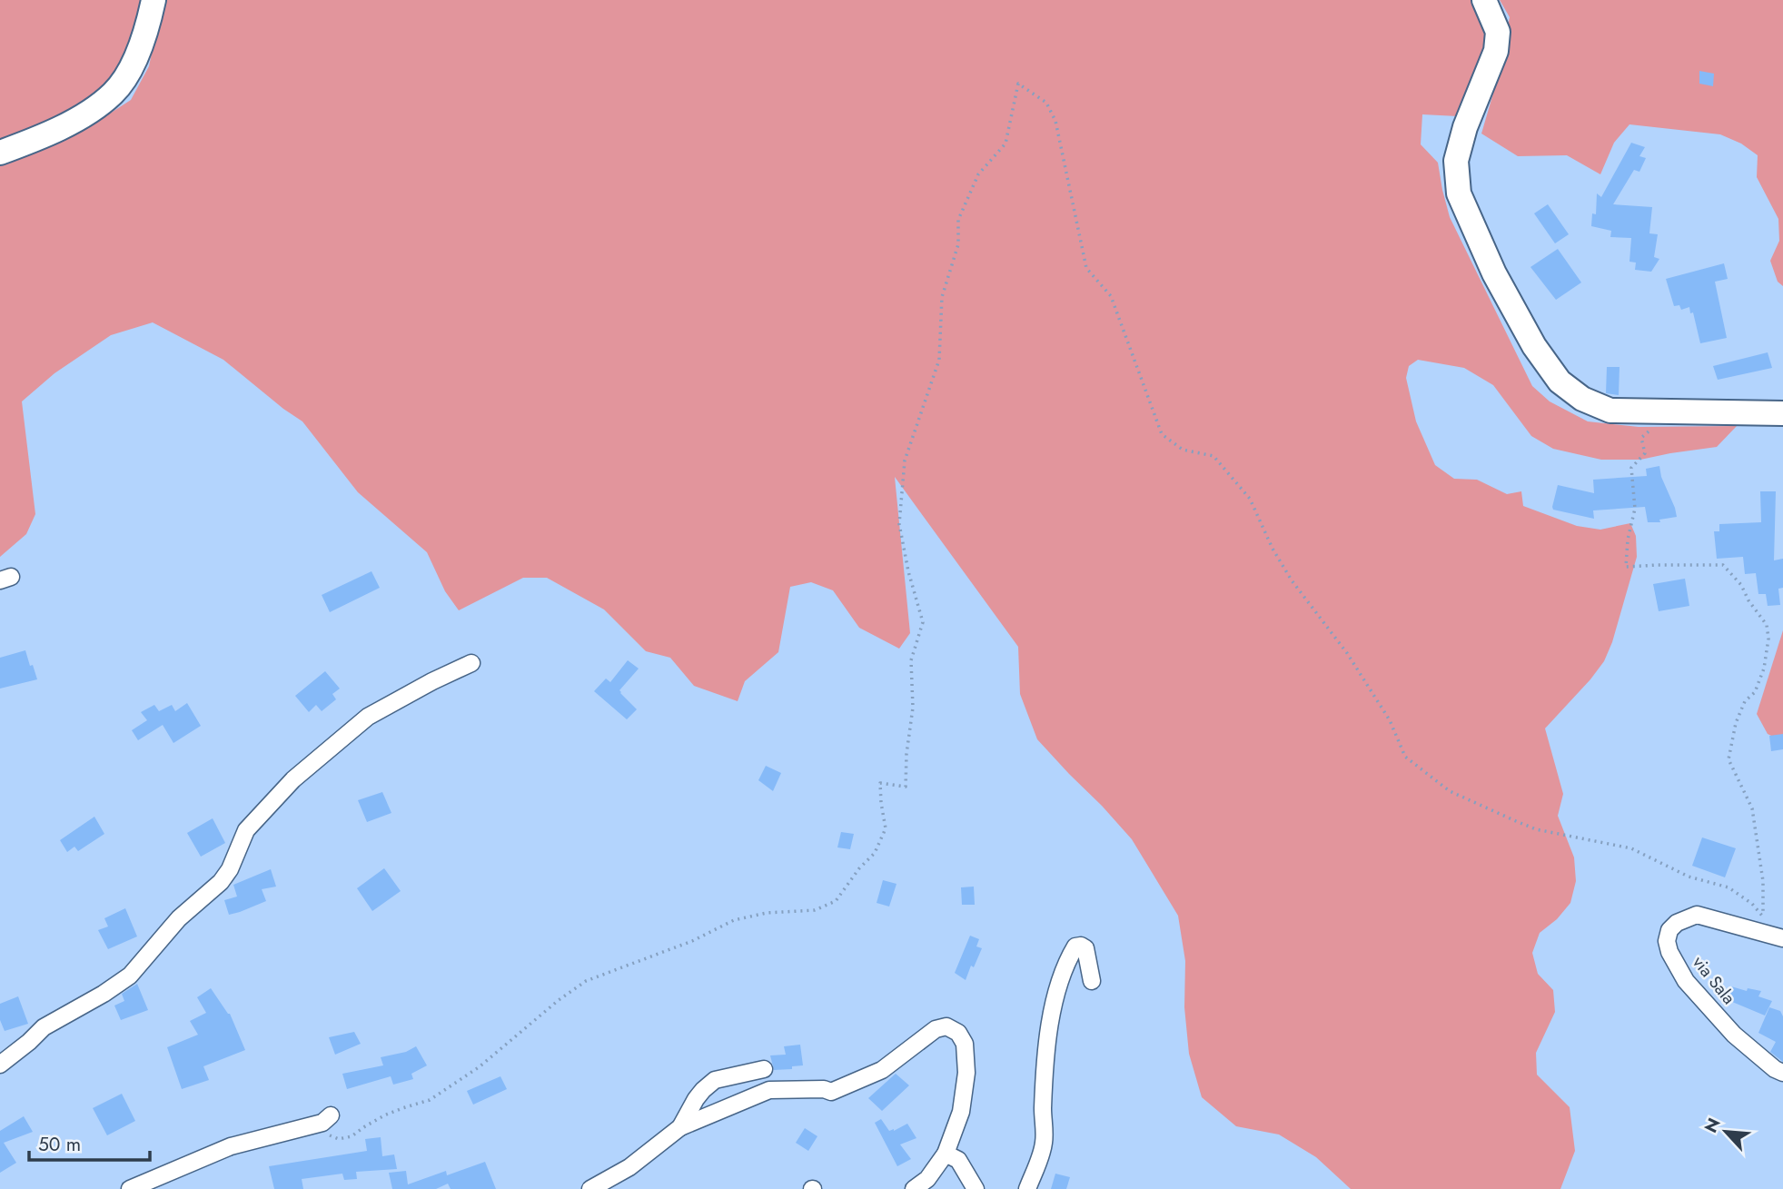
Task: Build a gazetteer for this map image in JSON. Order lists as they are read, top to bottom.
{
  "streets": {
    "street": ["via Sala"]
  },
  "scale_bar": "50 m",
  "north": "top left"
}
